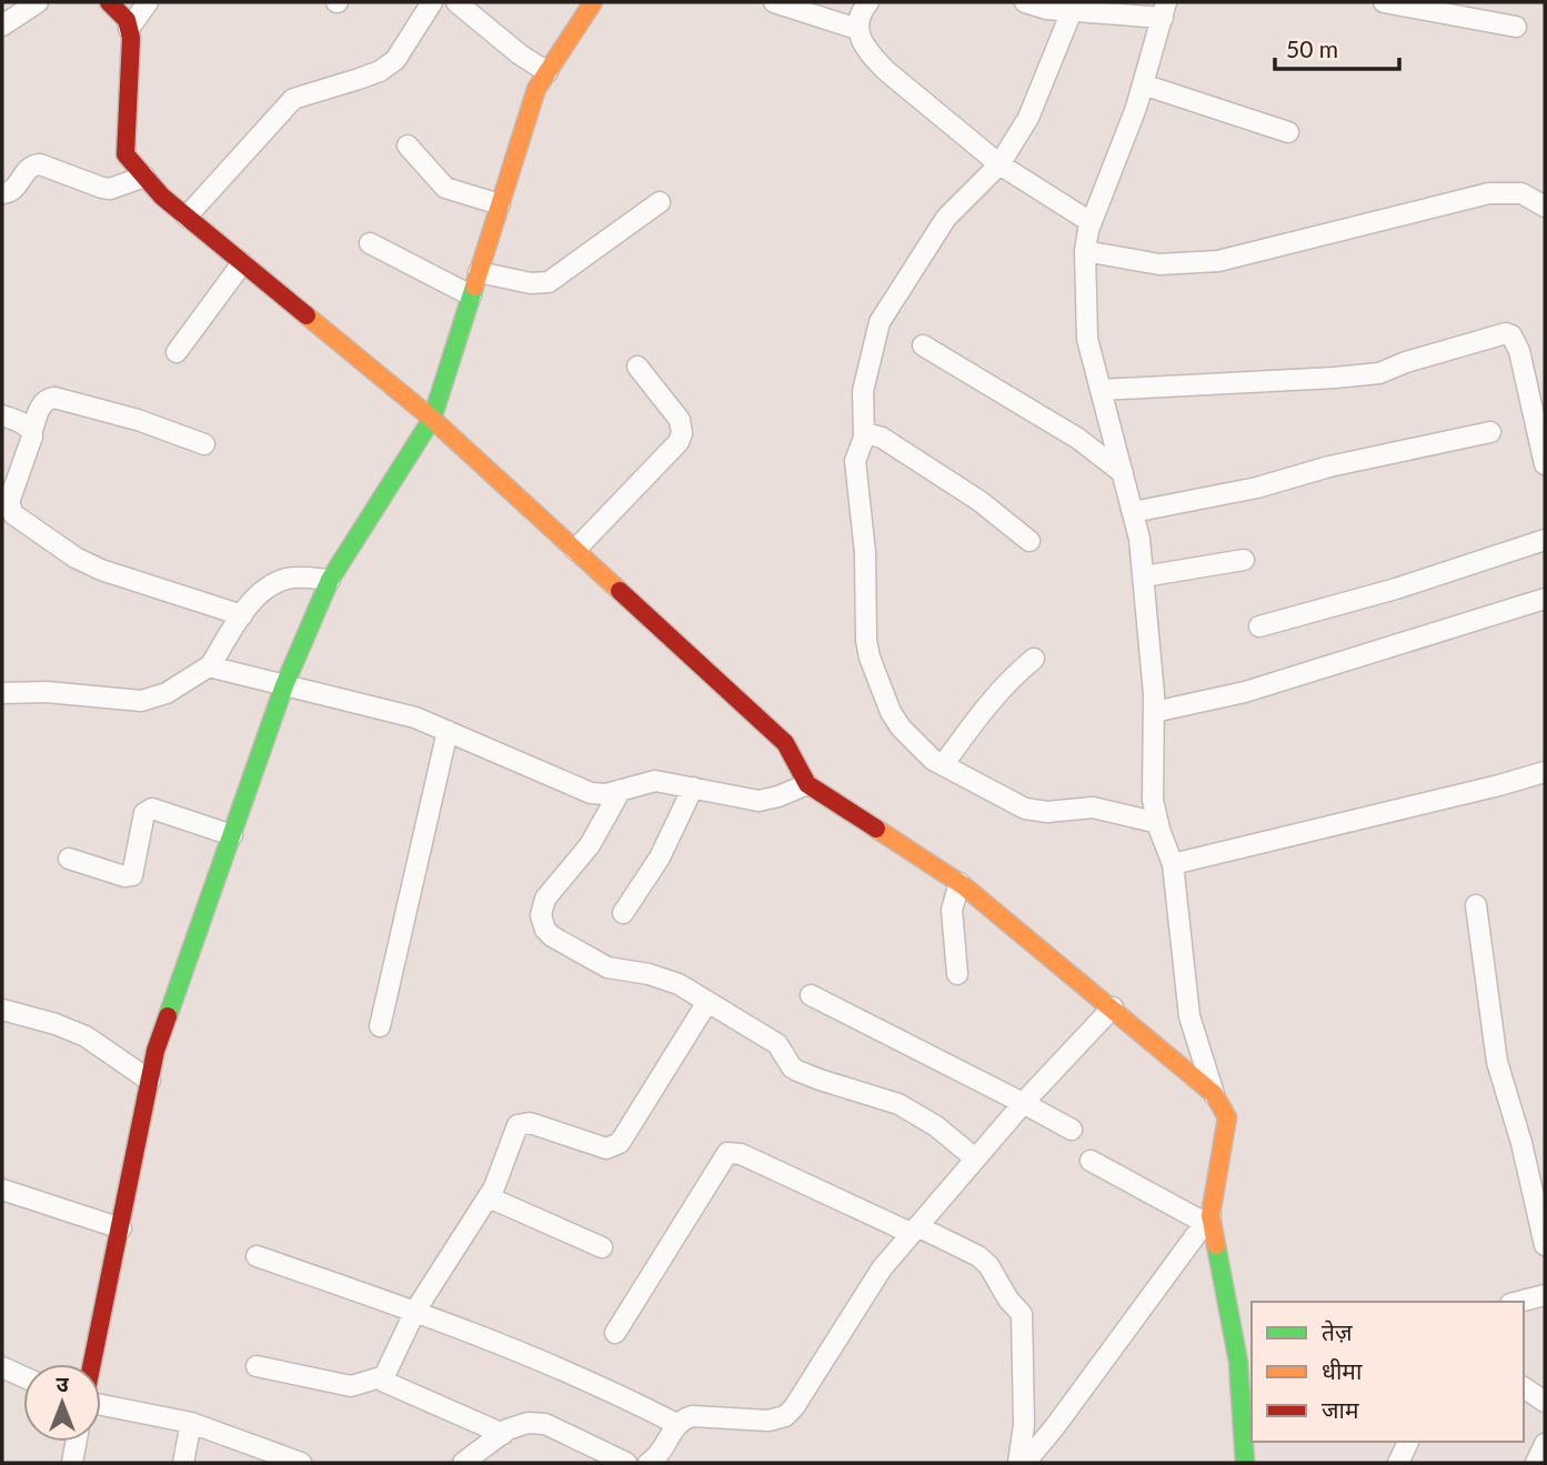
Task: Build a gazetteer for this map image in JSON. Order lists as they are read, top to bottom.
{
  "legend": ["तेज़", "धीमा", "जाम"],
  "scale_bar": "50 m",
  "north": "top"
}
